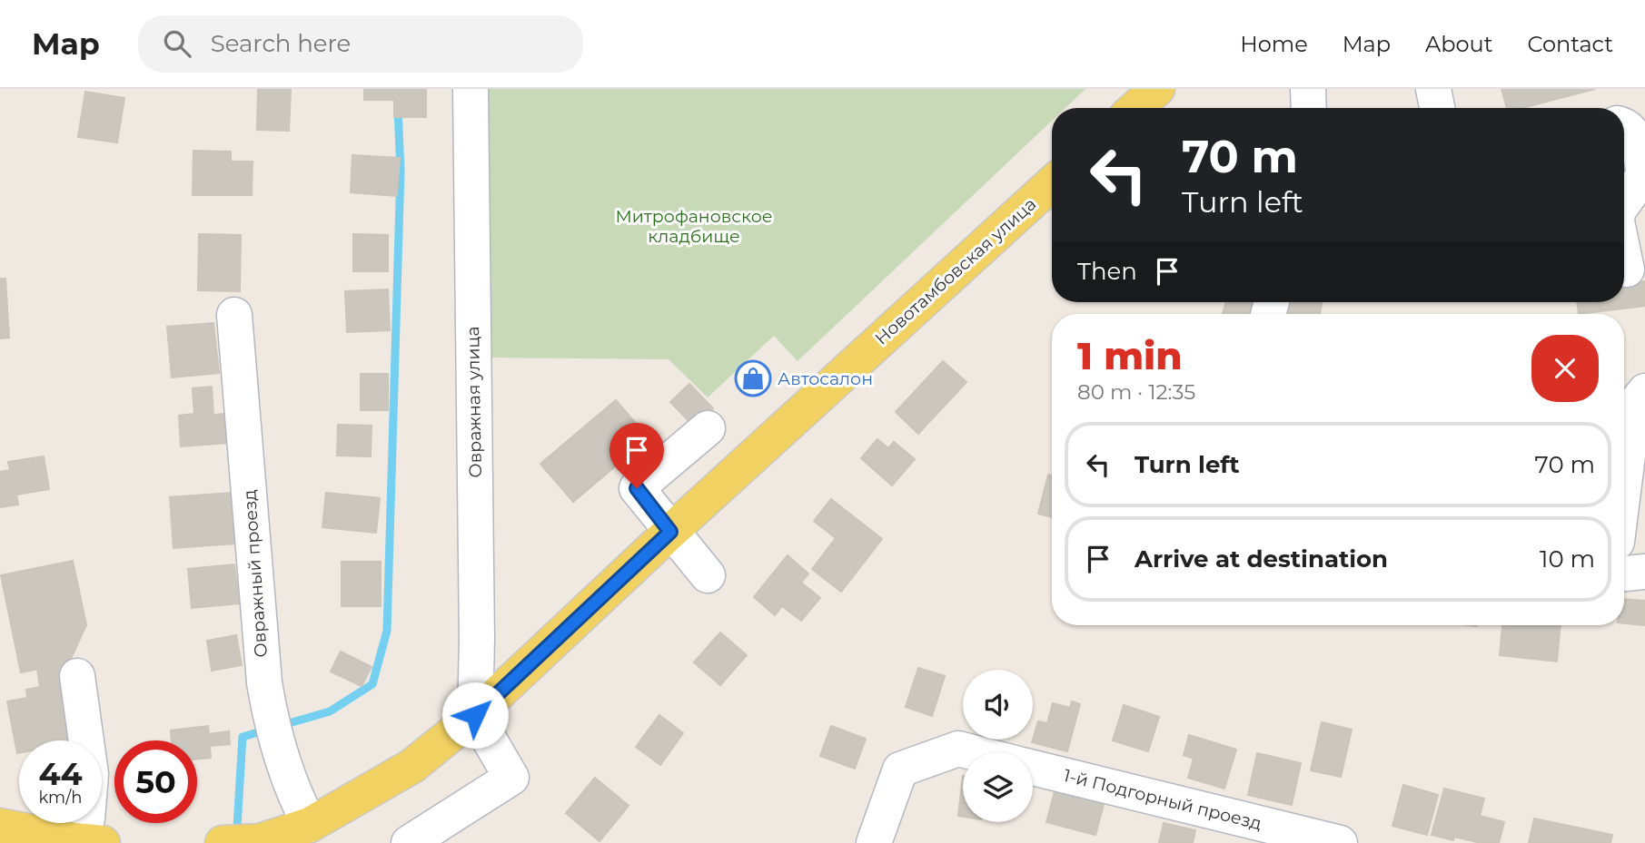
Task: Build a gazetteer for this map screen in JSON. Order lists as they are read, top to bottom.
{
  "streets": {
    "main road": ["Новотамбовская улица"],
    "street": ["Овражная улица", "Овражный проезд", "1-й Подгорный проезд"]
  },
  "crossings": [
    ["Новотамбовская улица", "Овражная улица"],
    ["Новотамбовская улица", "Овражный проезд"]
  ],
  "parks": ["Митрофановское кладбище"],
  "places": {
    "shop": ["Автосалон"]
  },
  "page": {
    "header": "Map",
    "search": "Search here",
    "nav": [
      "Home",
      "Map",
      "About",
      "Contact"
    ],
    "turn": ["70 m", "Turn left"],
    "then": "Then",
    "heading": ["1 min", "80 m · 12:35"],
    "list": [
      {
        "name": "Turn left",
        "value": "70 m"
      },
      {
        "name": "Arrive at destination",
        "value": "10 m"
      }
    ],
    "speed": "44 km/h",
    "limit": "50"
  }
}
